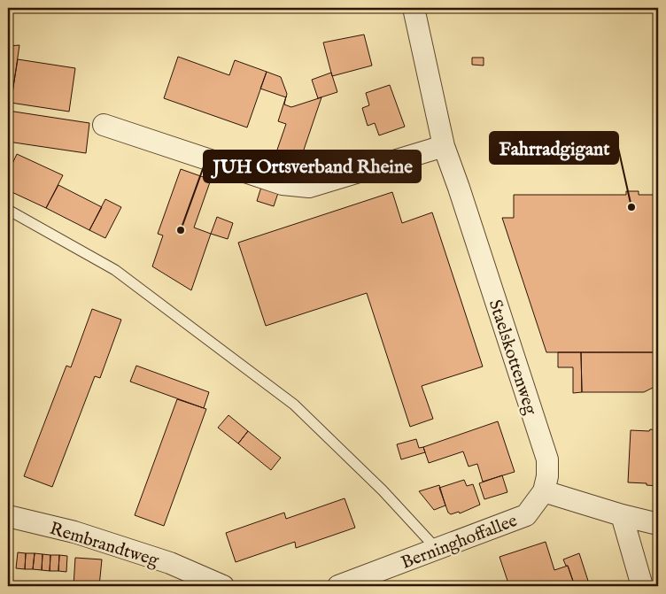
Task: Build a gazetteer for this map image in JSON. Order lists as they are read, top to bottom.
{
  "streets": {
    "street": ["Staelskottenweg", "Berninghoffallee", "Rembrandtweg"]
  },
  "crossings": [
    ["Staelskottenweg", "Berninghoffallee"]
  ],
  "places": ["Fahrradgigant", "JUH Ortsverband Rheine"]
}
